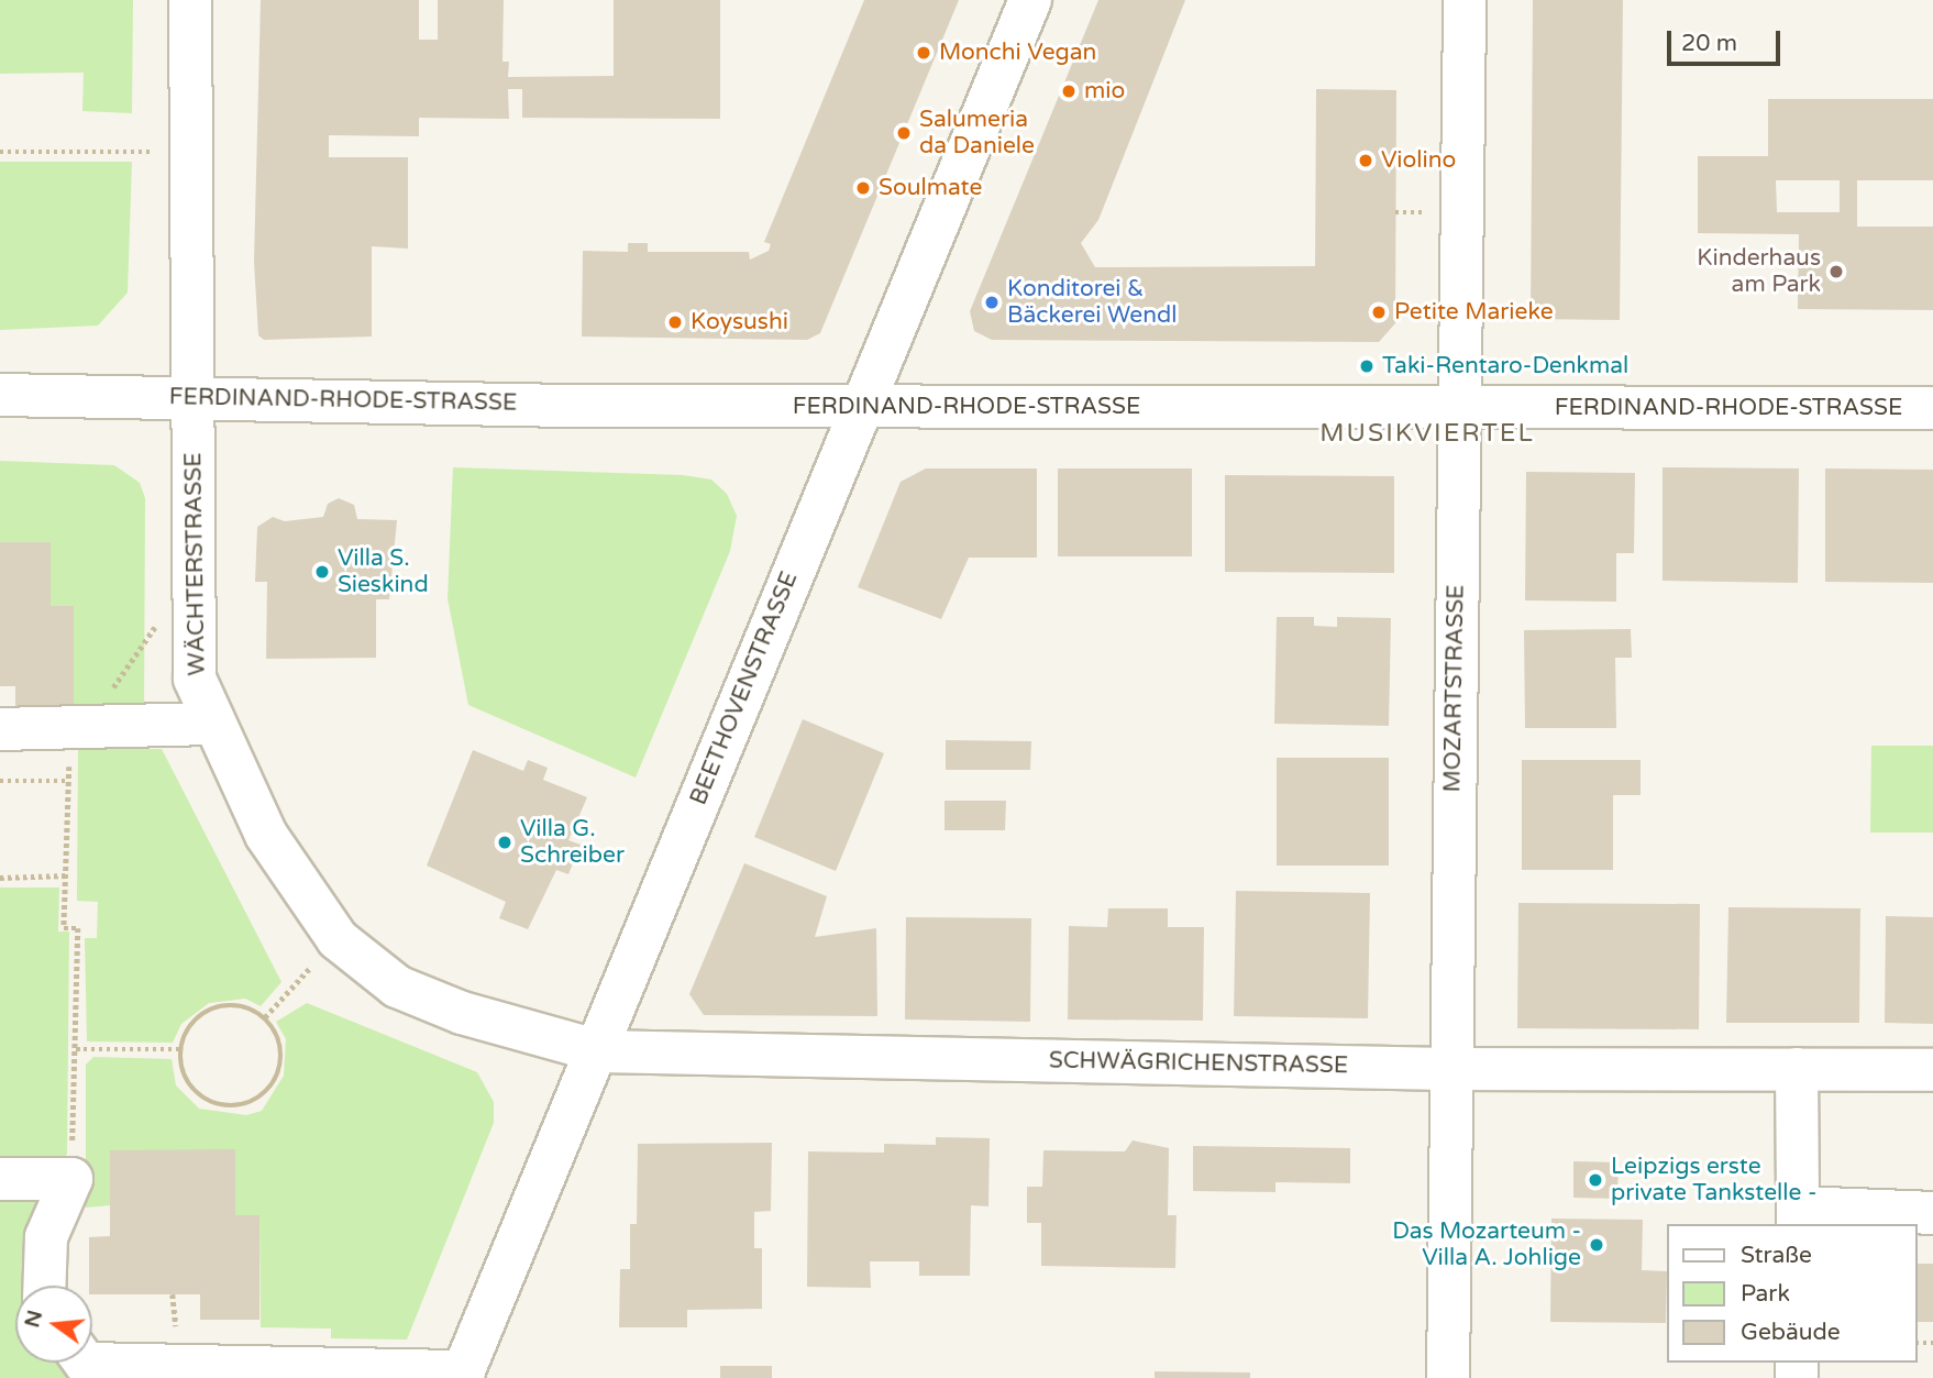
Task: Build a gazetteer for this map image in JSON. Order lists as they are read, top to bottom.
{
  "streets": {
    "street": [
      "FERDINAND-RHODE-STRASSE",
      "WÄCHTERSTRASSE",
      "BEETHOVENSTRASSE",
      "MOZARTSTRASSE",
      "SCHWÄGRICHENSTRASSE"
    ]
  },
  "crossings": [
    ["FERDINAND-RHODE-STRASSE", "WÄCHTERSTRASSE"],
    ["FERDINAND-RHODE-STRASSE", "BEETHOVENSTRASSE"],
    ["FERDINAND-RHODE-STRASSE", "MOZARTSTRASSE"],
    ["WÄCHTERSTRASSE", "BEETHOVENSTRASSE"],
    ["WÄCHTERSTRASSE", "SCHWÄGRICHENSTRASSE"],
    ["BEETHOVENSTRASSE", "SCHWÄGRICHENSTRASSE"],
    ["MOZARTSTRASSE", "SCHWÄGRICHENSTRASSE"]
  ],
  "districts": ["MUSIKVIERTEL"],
  "places": [
    "Monchi Vegan",
    "mio",
    "Salumeria da Daniele",
    "Violino",
    "Soulmate",
    "Kinderhaus am Park",
    "Konditorei & Bäckerei Wendl",
    "Petite Marieke",
    "Koysushi",
    "Taki-Rentaro-Denkmal",
    "Villa S. Sieskind",
    "Villa G. Schreiber",
    "Leipzigs erste private Tankstelle -",
    "Das Mozarteum - Villa A. Johlige"
  ],
  "legend": ["Straße", "Park", "Gebäude"],
  "scale_bar": "20 m",
  "north": "left"
}
